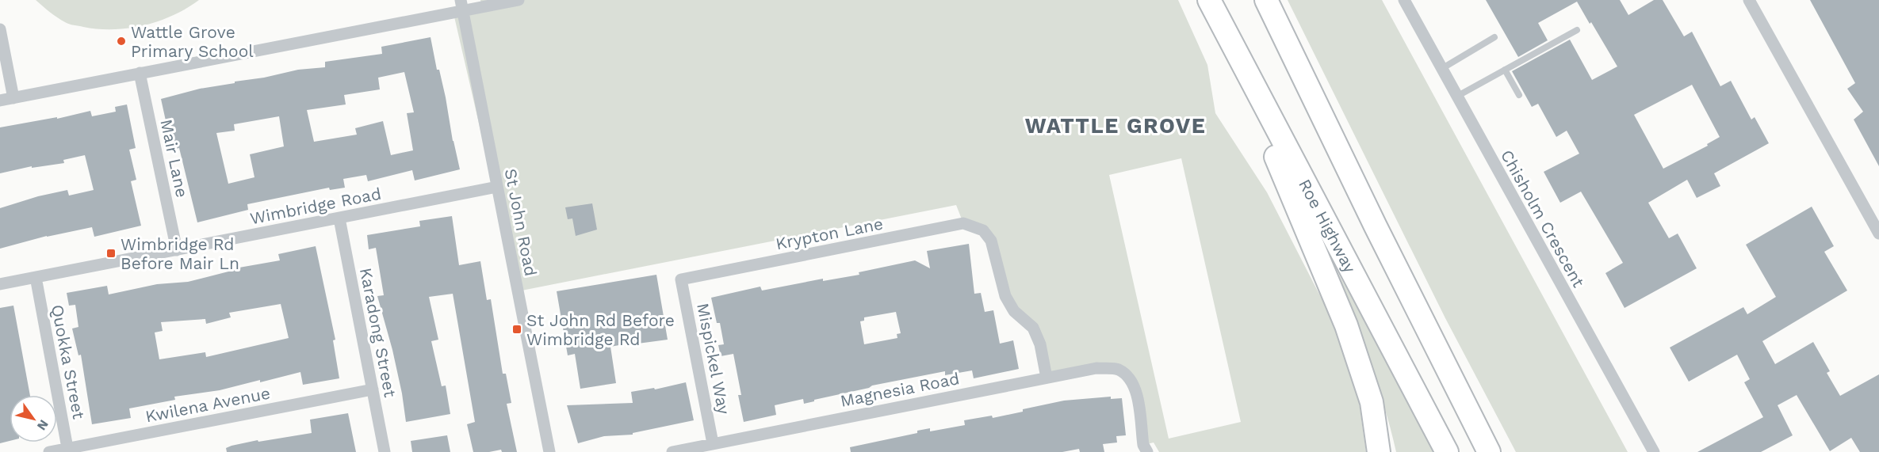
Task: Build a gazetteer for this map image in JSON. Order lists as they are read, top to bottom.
{
  "streets": {
    "highway": ["Roe Highway"],
    "street": [
      "Mair Lane",
      "Wimbridge Road",
      "Chisholm Crescent",
      "St John Road",
      "Krypton Lane",
      "Karadong Street",
      "Mispickel Way",
      "Quokka Street",
      "Magnesia Road",
      "Kwilena Avenue"
    ]
  },
  "crossings": [
    ["Mair Lane", "Wimbridge Road"],
    ["Wimbridge Road", "St John Road"],
    ["Wimbridge Road", "Karadong Street"],
    ["Wimbridge Road", "Quokka Street"],
    ["Krypton Lane", "Mispickel Way"],
    ["Krypton Lane", "Magnesia Road"],
    ["Karadong Street", "Kwilena Avenue"],
    ["Mispickel Way", "Magnesia Road"],
    ["Quokka Street", "Kwilena Avenue"]
  ],
  "districts": ["WATTLE GROVE"],
  "places": {
    "other": ["Wattle Grove Primary School"],
    "transit": ["Wimbridge Rd Before Mair Ln", "St John Rd Before Wimbridge Rd"]
  },
  "north": "bottom right"
}
